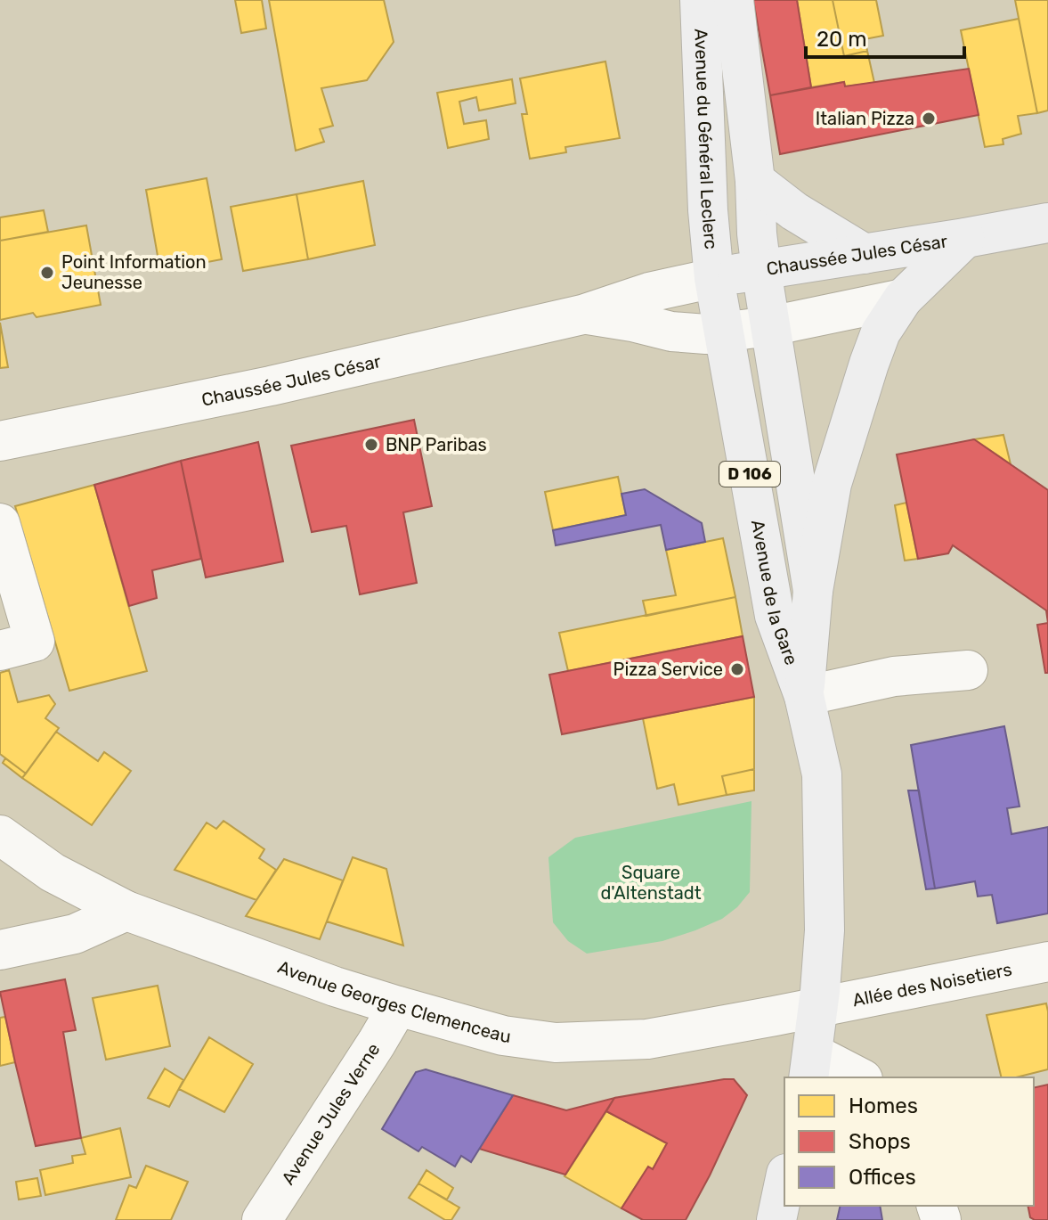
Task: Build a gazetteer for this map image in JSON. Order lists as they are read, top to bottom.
{
  "streets": {
    "main road": [
      "Avenue du Général Leclerc",
      "Chaussée Jules César",
      "D 106",
      "Avenue de la Gare"
    ],
    "street": ["Allée des Noisetiers", "Avenue Georges Clemenceau", "Avenue Jules Verne"]
  },
  "crossings": [
    ["Avenue du Général Leclerc", "Chaussée Jules César"],
    ["Avenue du Général Leclerc", "Avenue de la Gare"],
    ["Chaussée Jules César", "Avenue de la Gare"],
    ["D 106", "Avenue de la Gare"],
    ["D 106", "Allée des Noisetiers"],
    ["D 106", "Avenue Georges Clemenceau"],
    ["Avenue de la Gare", "Allée des Noisetiers"],
    ["Avenue de la Gare", "Avenue Georges Clemenceau"],
    ["Allée des Noisetiers", "Avenue Georges Clemenceau"],
    ["Avenue Georges Clemenceau", "Avenue Jules Verne"]
  ],
  "parks": ["Square d'Altenstadt"],
  "places": [
    "Italian Pizza",
    "Point Information Jeunesse",
    "BNP Paribas",
    "Pizza Service"
  ],
  "legend": ["Homes", "Shops", "Offices"],
  "scale_bar": "20 m"
}
